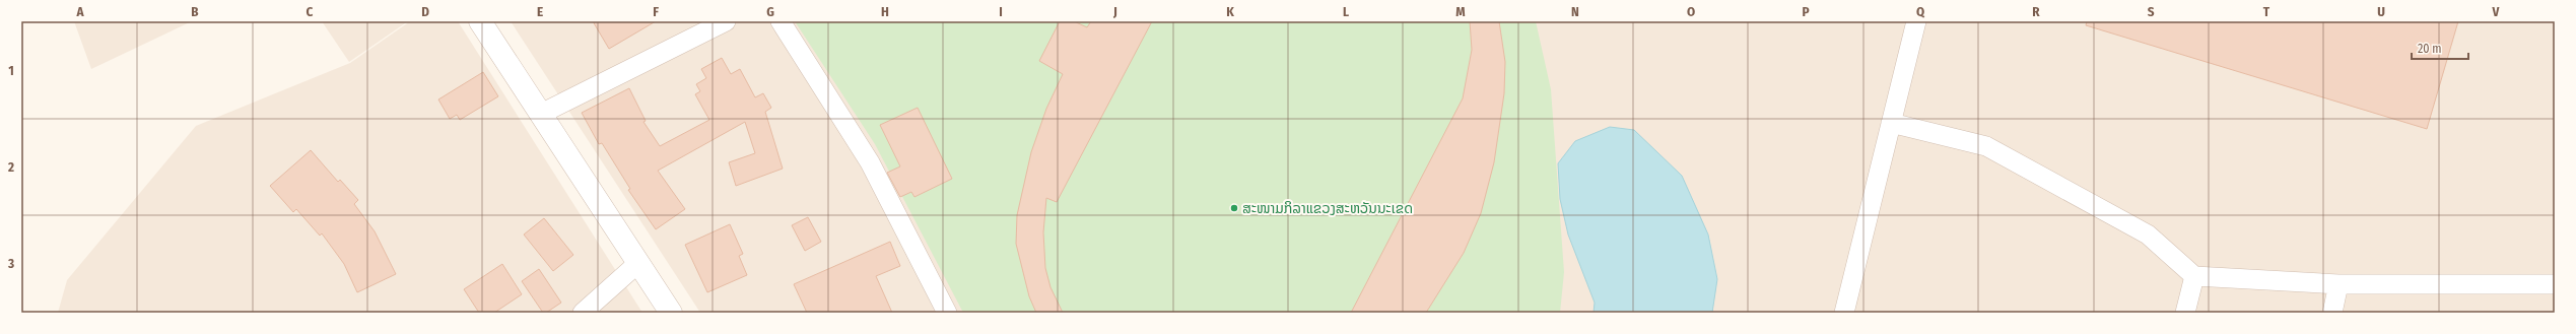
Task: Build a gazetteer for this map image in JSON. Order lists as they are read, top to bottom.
{
  "places": ["ສະໜາມກິລາແຂວງສະຫວັນນະເຂດ"],
  "scale_bar": "20 m",
  "grid": {
    "columns": [
      "A",
      "B",
      "C",
      "D",
      "E",
      "F",
      "G",
      "H",
      "I",
      "J",
      "K",
      "L",
      "M",
      "N",
      "O",
      "P",
      "Q",
      "R",
      "S",
      "T",
      "U",
      "V"
    ],
    "rows": ["1", "2", "3"]
  }
}
